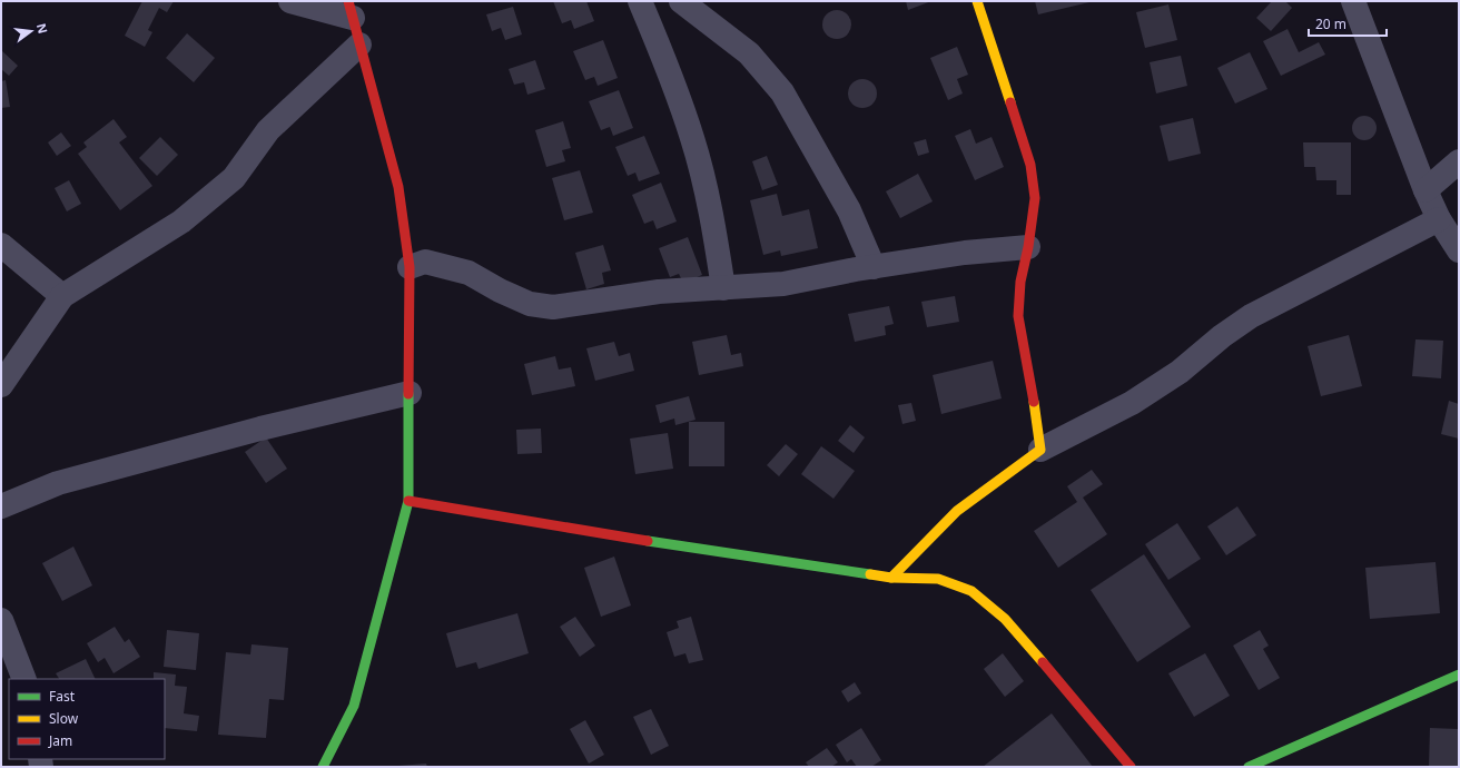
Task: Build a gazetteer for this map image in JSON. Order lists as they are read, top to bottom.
{
  "legend": ["Fast", "Slow", "Jam"],
  "scale_bar": "20 m",
  "north": "right"
}
